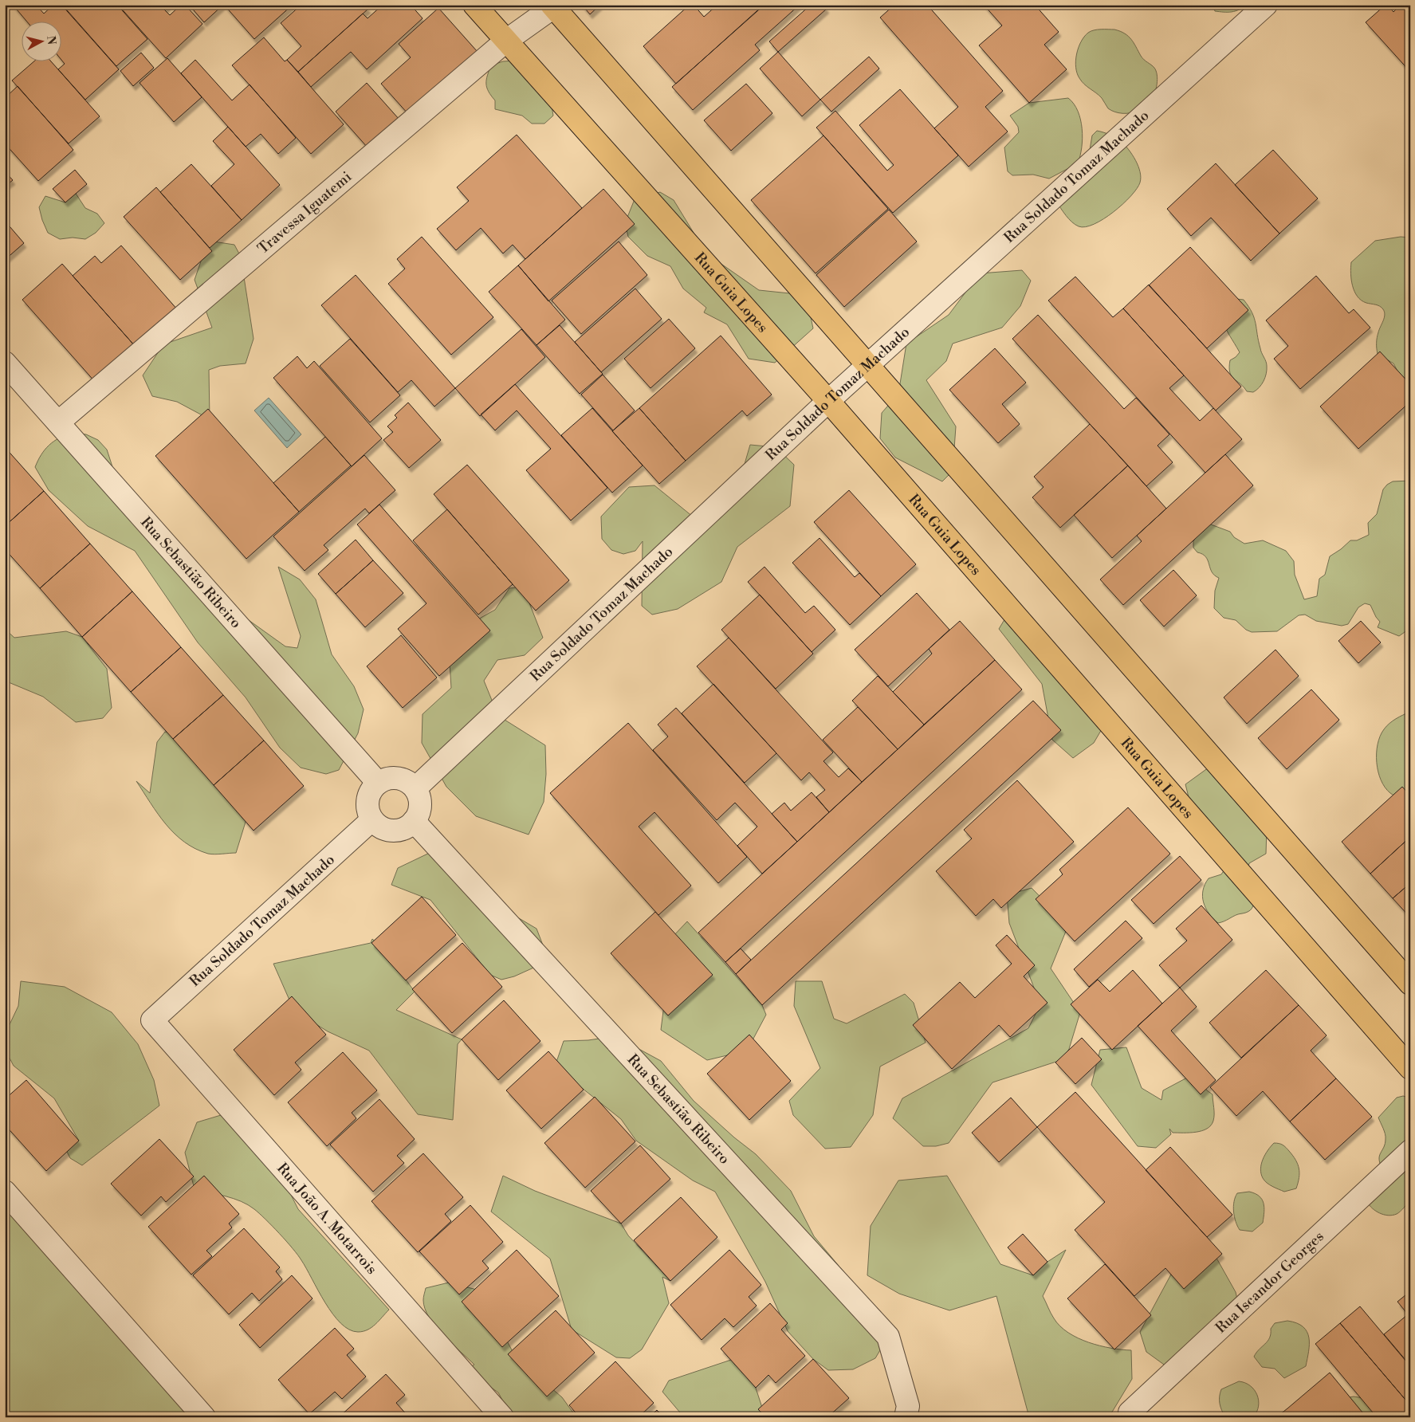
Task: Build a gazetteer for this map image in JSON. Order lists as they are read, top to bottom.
{
  "streets": {
    "main road": ["Rua Guia Lopes"],
    "street": [
      "Rua Soldado Tomaz Machado",
      "Travessa Iguatemi",
      "Rua Sebastião Ribeiro",
      "Rua João A. Motarrois",
      "Rua Iscandor Georges"
    ]
  },
  "crossings": [
    ["Rua Soldado Tomaz Machado", "Rua Guia Lopes"],
    ["Rua Soldado Tomaz Machado", "Rua Sebastião Ribeiro"],
    ["Rua Soldado Tomaz Machado", "Rua João A. Motarrois"],
    ["Travessa Iguatemi", "Rua Guia Lopes"],
    ["Travessa Iguatemi", "Rua Sebastião Ribeiro"]
  ],
  "north": "right"
}
